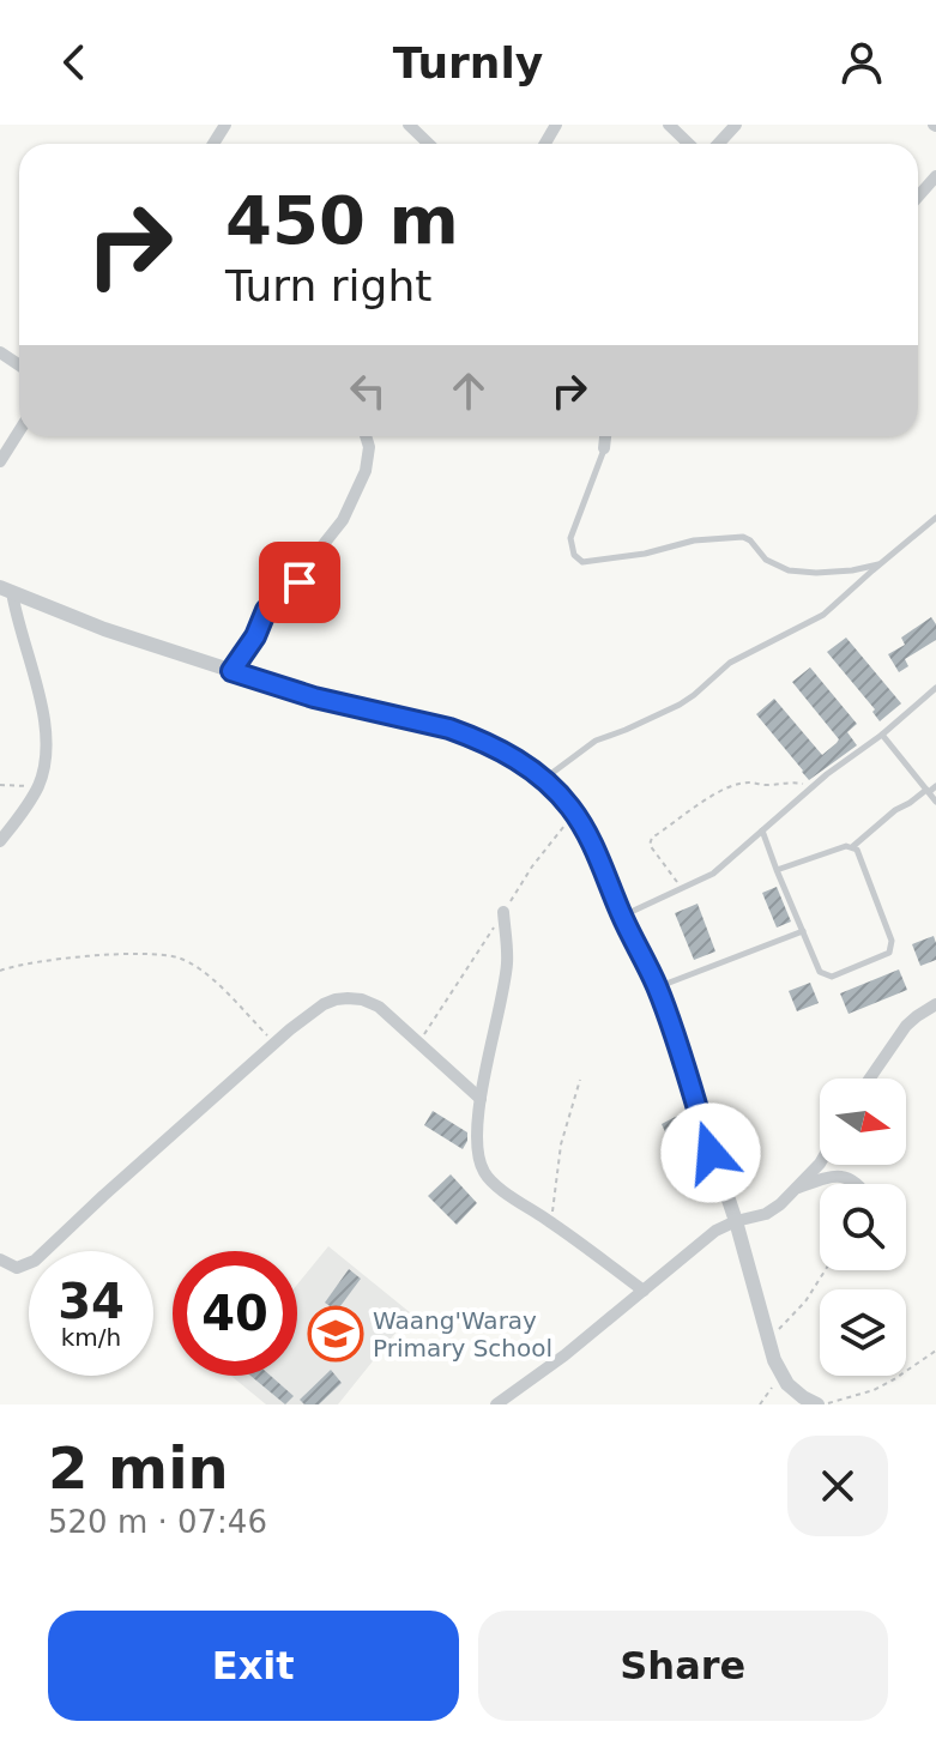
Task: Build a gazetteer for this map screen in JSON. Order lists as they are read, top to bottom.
{
  "places": {
    "school or university": ["Waang'Waray Primary School"]
  },
  "north": "right",
  "page": {
    "header": "Turnly",
    "turn": ["450 m", "Turn right"],
    "speed": "34 km/h",
    "limit": "40",
    "heading": ["2 min", "520 m · 07:46"],
    "buttons": ["Exit", "Share"]
  }
}
